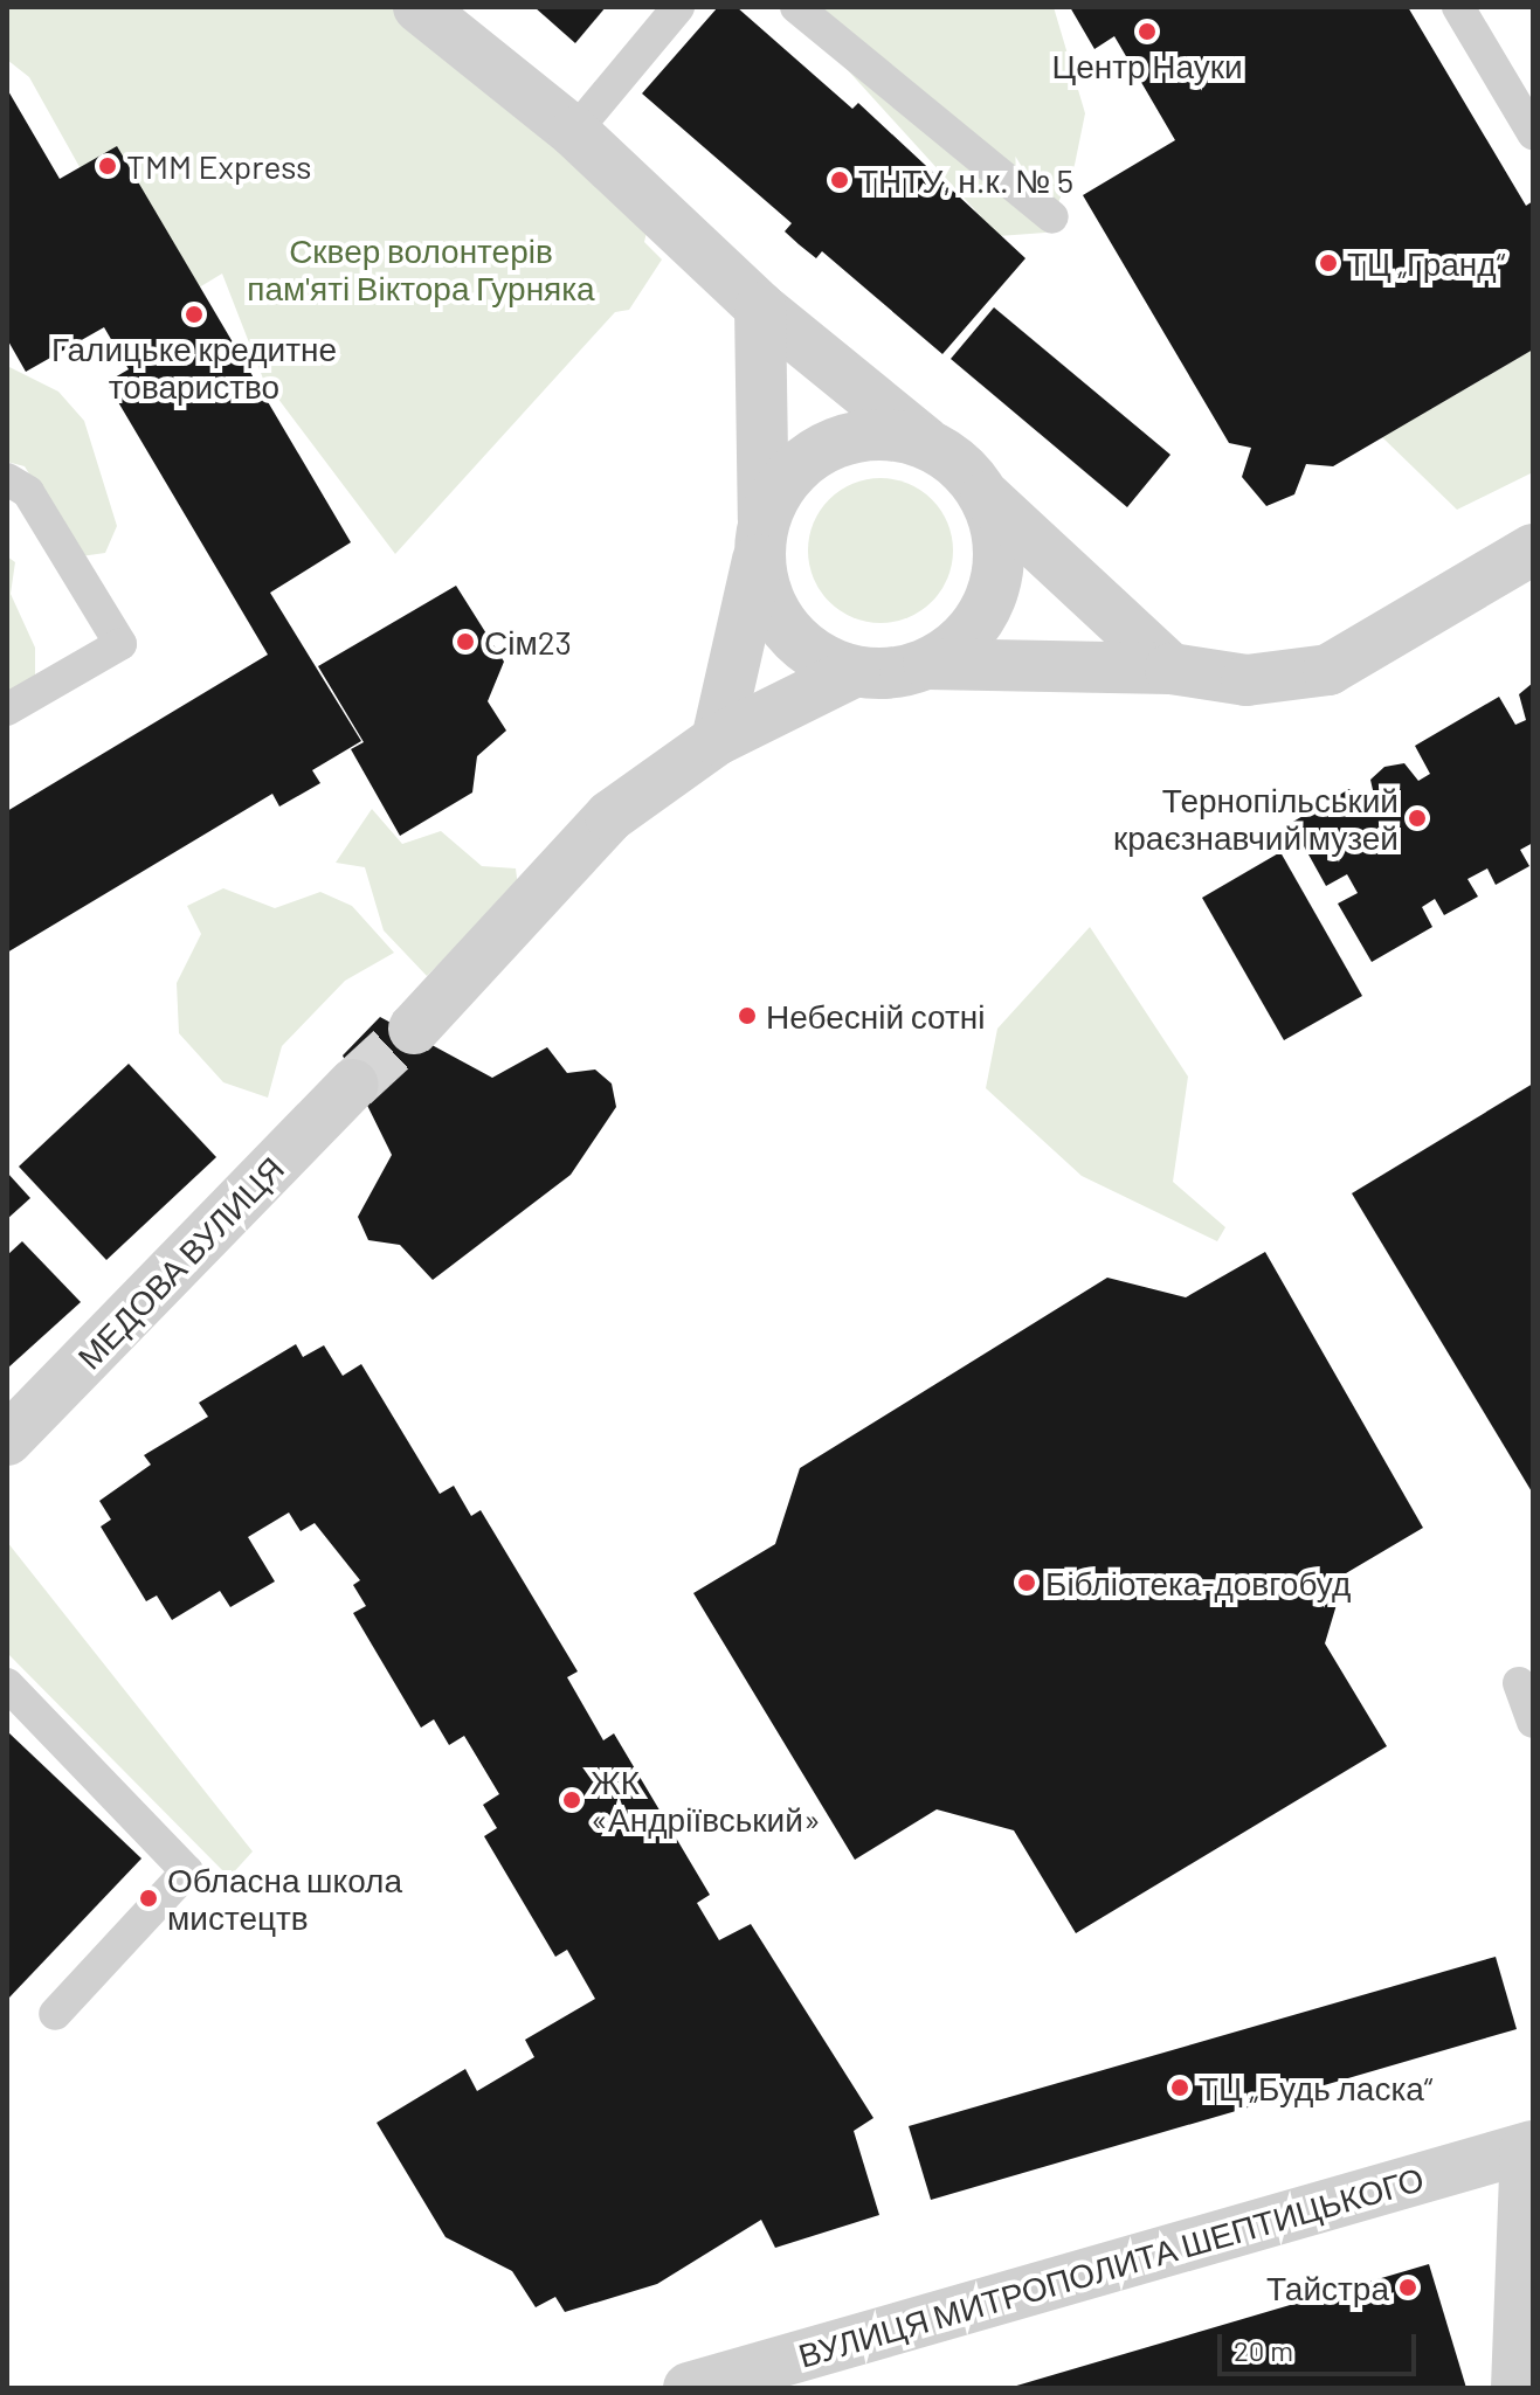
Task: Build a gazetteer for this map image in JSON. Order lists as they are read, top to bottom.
{
  "streets": {
    "street": ["МЕДОВА ВУЛИЦЯ", "ВУЛИЦЯ МИТРОПОЛИТА ШЕПТИЦЬКОГО"]
  },
  "parks": ["Сквер волонтерів пам'яті Віктора Гурняка"],
  "places": [
    "Центр Науки",
    "TMM Express",
    "ТНТУ, н.к. № 5",
    "ТЦ „Гранд“",
    "Галицьке кредитне товариство",
    "Сім23",
    "Тернопільський краєзнавчий музей",
    "Небесній сотні",
    "Бібліотека-довгобуд",
    "ЖК «Андріївський»",
    "Обласна школа мистецтв",
    "ТЦ „Будь ласка“",
    "Тайстра"
  ],
  "scale_bar": "20 m"
}
